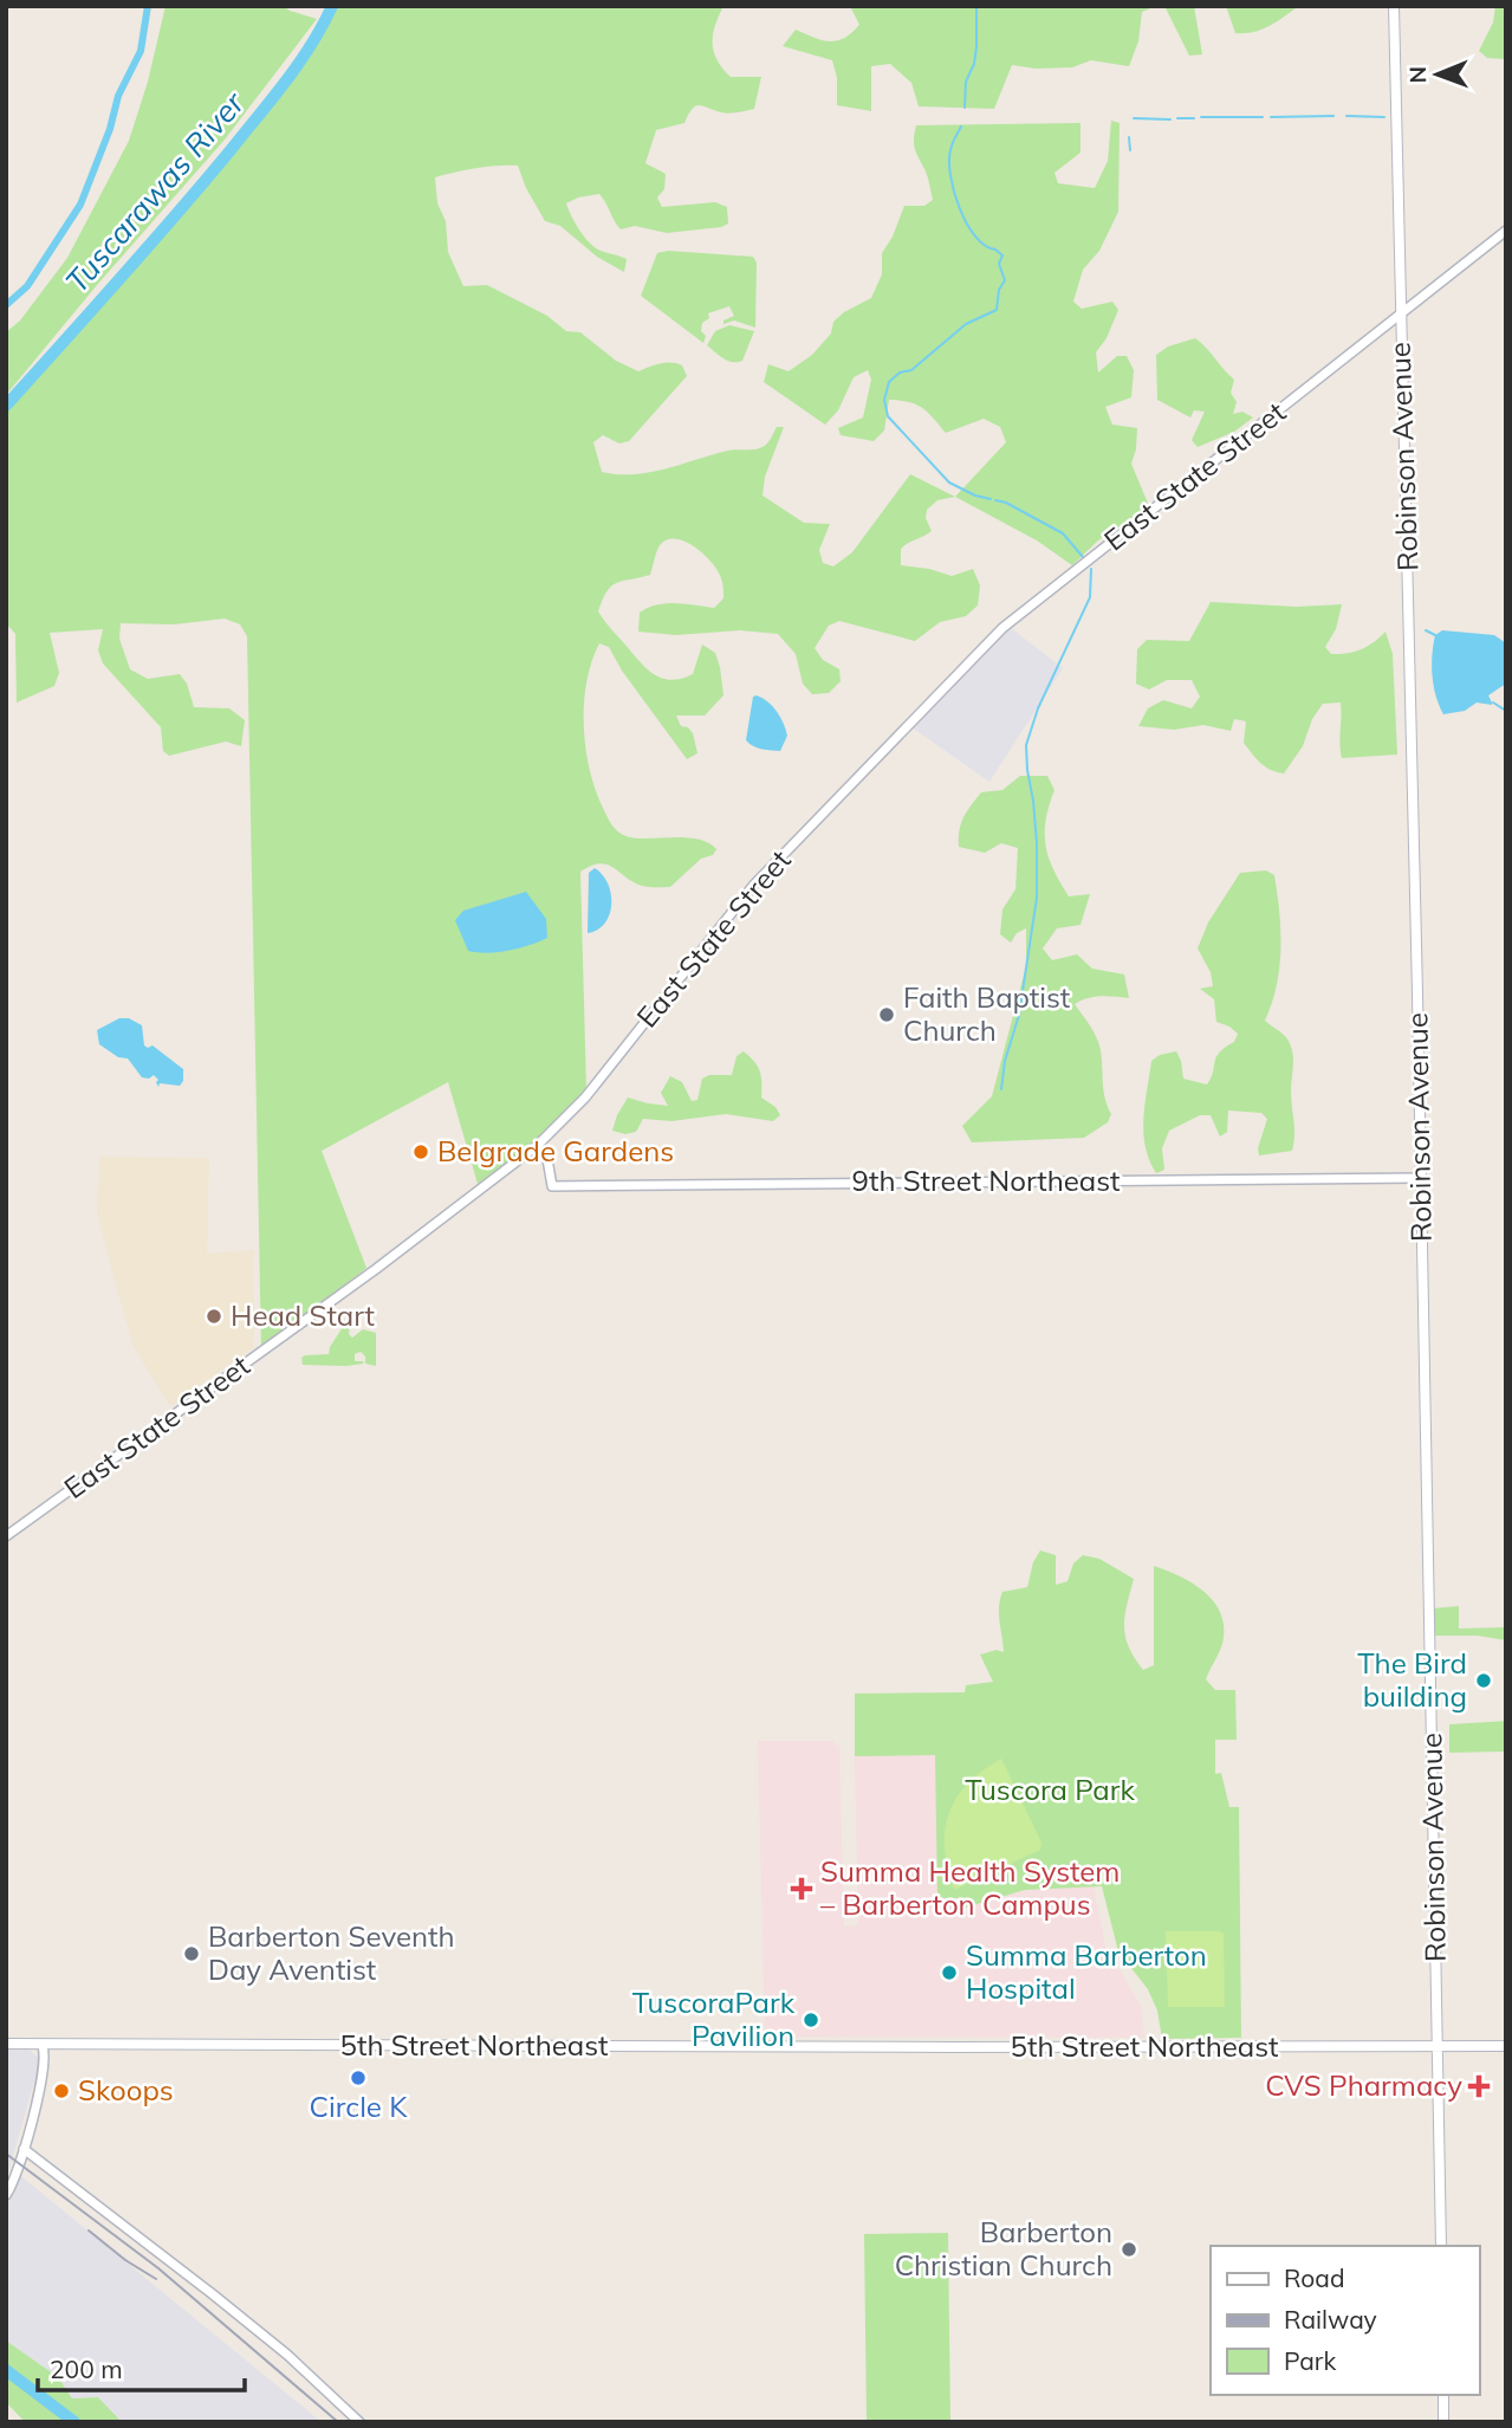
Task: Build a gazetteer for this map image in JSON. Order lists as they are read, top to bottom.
{
  "streets": {
    "main road": ["Robinson Avenue", "5th Street Northeast"],
    "street": ["East State Street", "9th Street Northeast"]
  },
  "crossings": [
    ["Robinson Avenue", "East State Street"],
    ["Robinson Avenue", "9th Street Northeast"],
    ["Robinson Avenue", "5th Street Northeast"],
    ["East State Street", "9th Street Northeast"]
  ],
  "water": ["Tuscarawas River"],
  "parks": ["Tuscora Park"],
  "places": {
    "other": [
      "Faith Baptist Church",
      "Belgrade Gardens",
      "Head Start",
      "The Bird building",
      "Barberton Seventh Day Aventist",
      "Summa Barberton Hospital",
      "TuscoraPark Pavilion",
      "Circle K",
      "Skoops",
      "Barberton Christian Church"
    ],
    "health": ["Summa Health System – Barberton Campus", "CVS Pharmacy"]
  },
  "legend": ["Road", "Railway", "Park"],
  "scale_bar": "200 m",
  "north": "left"
}
